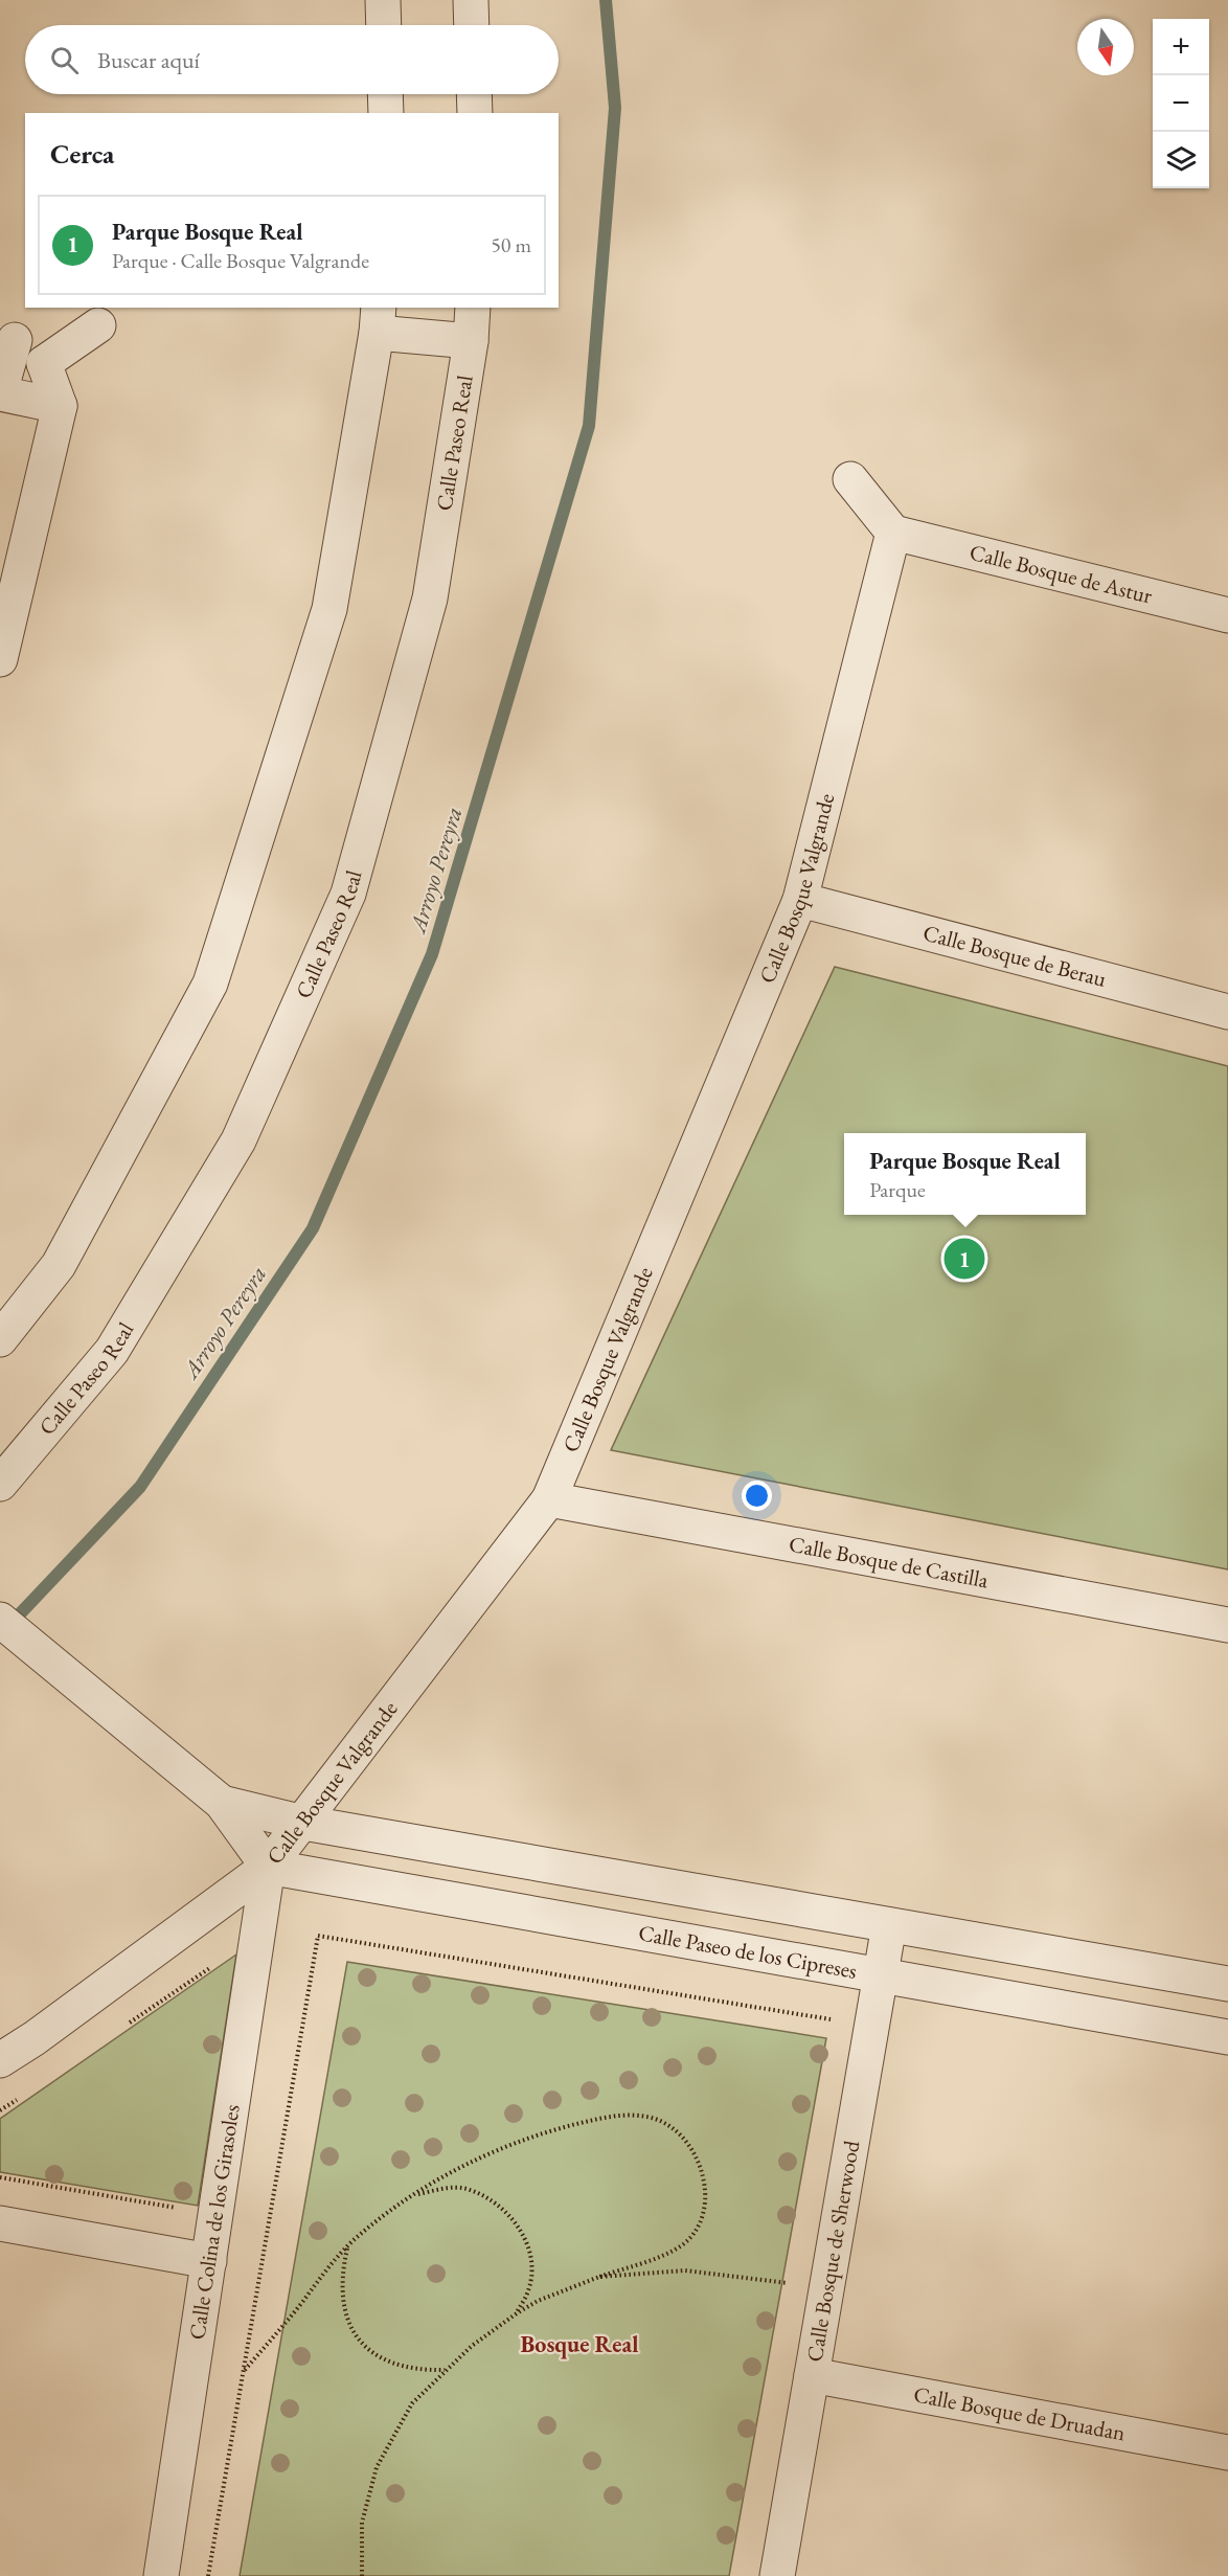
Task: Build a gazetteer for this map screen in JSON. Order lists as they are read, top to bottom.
{
  "streets": {
    "street": [
      "Calle Paseo Real",
      "Calle Bosque de Astur",
      "Calle Bosque Valgrande",
      "Calle Bosque de Berau",
      "Calle Bosque de Castilla",
      "Calle Paseo de los Cipreses",
      "Calle Colina de los Girasoles",
      "Calle Bosque de Sherwood",
      "Calle Bosque de Druadan"
    ]
  },
  "crossings": [
    ["Calle Bosque de Astur", "Calle Bosque Valgrande"],
    ["Calle Bosque Valgrande", "Calle Bosque de Berau"],
    ["Calle Bosque Valgrande", "Calle Bosque de Castilla"],
    ["Calle Bosque Valgrande", "Calle Paseo de los Cipreses"],
    ["Calle Bosque Valgrande", "Calle Colina de los Girasoles"],
    ["Calle Paseo de los Cipreses", "Calle Colina de los Girasoles"],
    ["Calle Paseo de los Cipreses", "Calle Bosque de Sherwood"],
    ["Calle Bosque de Sherwood", "Calle Bosque de Druadan"]
  ],
  "districts": ["Bosque Real"],
  "water": ["Arroyo Pereyra"],
  "north": "bottom",
  "page": {
    "map_buttons": ["+", "−"],
    "search": "Buscar aquí",
    "heading": "Cerca",
    "list": [
      {
        "mark": "1",
        "name": "Parque Bosque Real",
        "note": "Parque · Calle Bosque Valgrande",
        "value": "50 m"
      }
    ],
    "popup": ["Parque Bosque Real", "Parque"],
    "pins": "1"
  }
}
